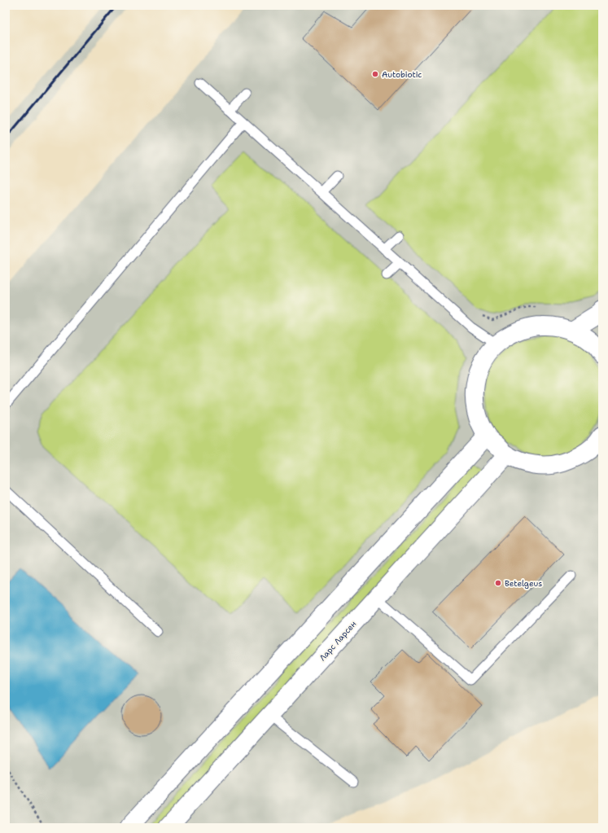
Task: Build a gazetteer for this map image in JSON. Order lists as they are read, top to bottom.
{
  "streets": {
    "street": ["Ларс Ларсен"]
  },
  "places": ["Autobiotic", "Betelgeus"]
}
